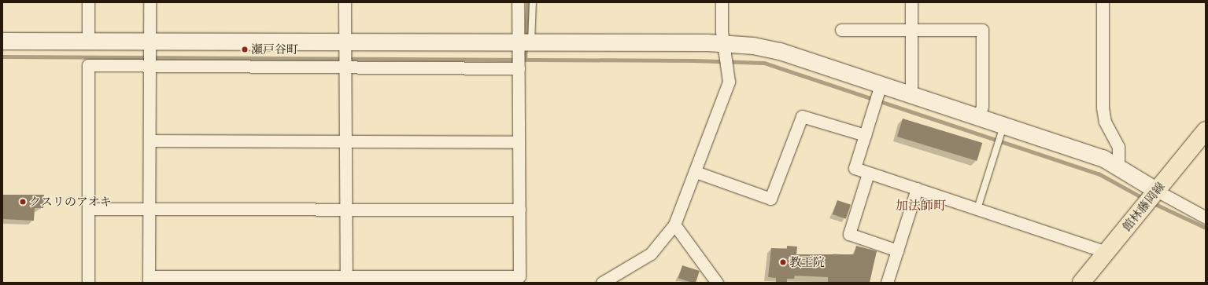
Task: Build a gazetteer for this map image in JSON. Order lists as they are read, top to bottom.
{
  "streets": {
    "main road": ["館林藤岡線"]
  },
  "districts": ["加法師町"],
  "places": ["瀬戸谷町", "クスリのアオキ", "教王院"]
}
